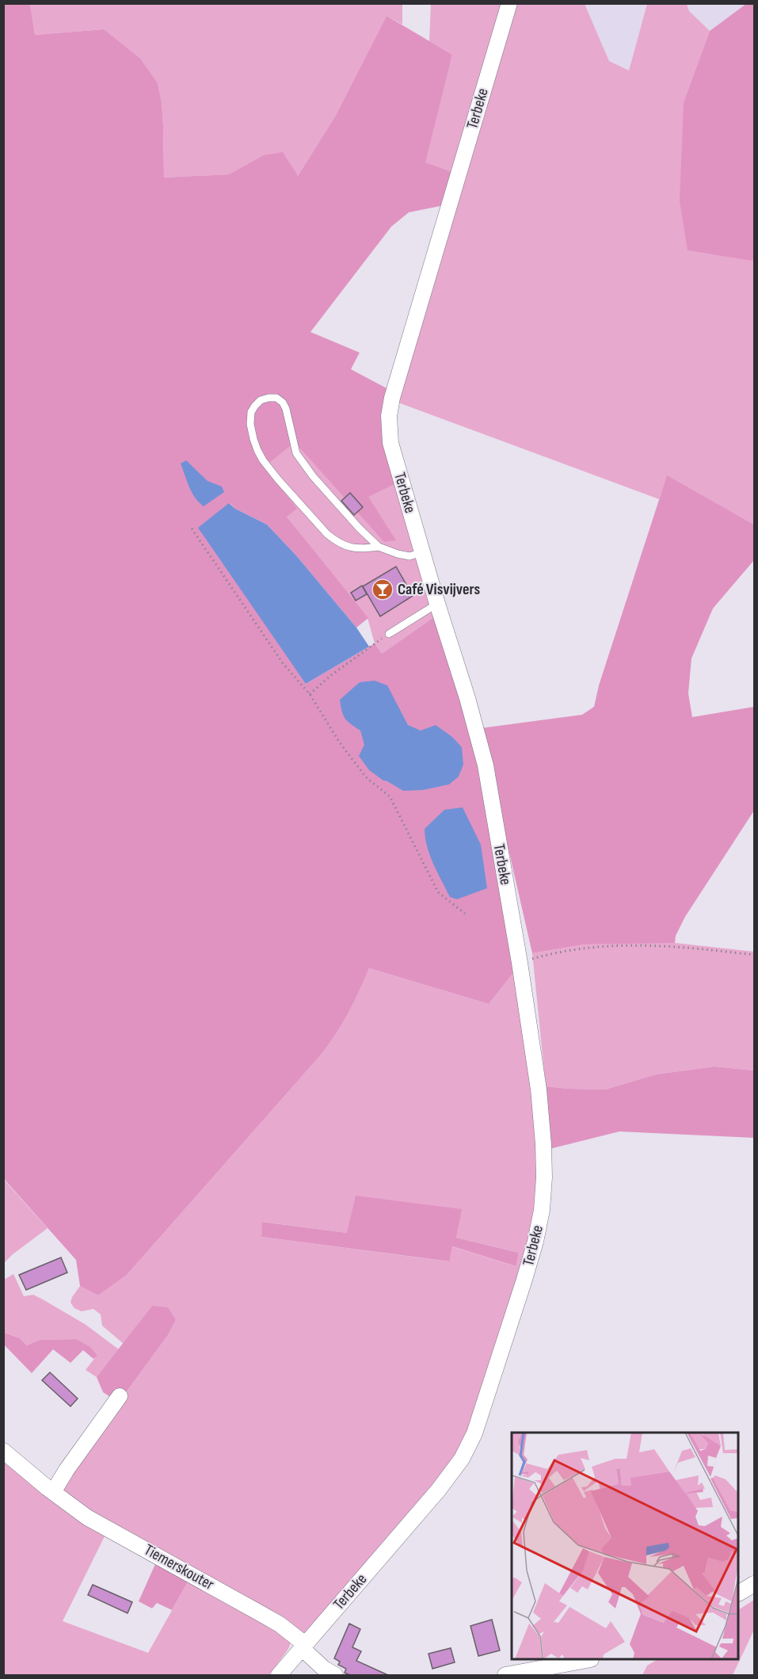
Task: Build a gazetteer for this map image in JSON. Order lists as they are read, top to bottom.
{
  "streets": {
    "street": ["Terbeke", "Tiemerskouter"]
  },
  "crossings": [
    ["Terbeke", "Tiemerskouter"]
  ],
  "places": {
    "bar": ["Café Visvijvers"]
  }
}
